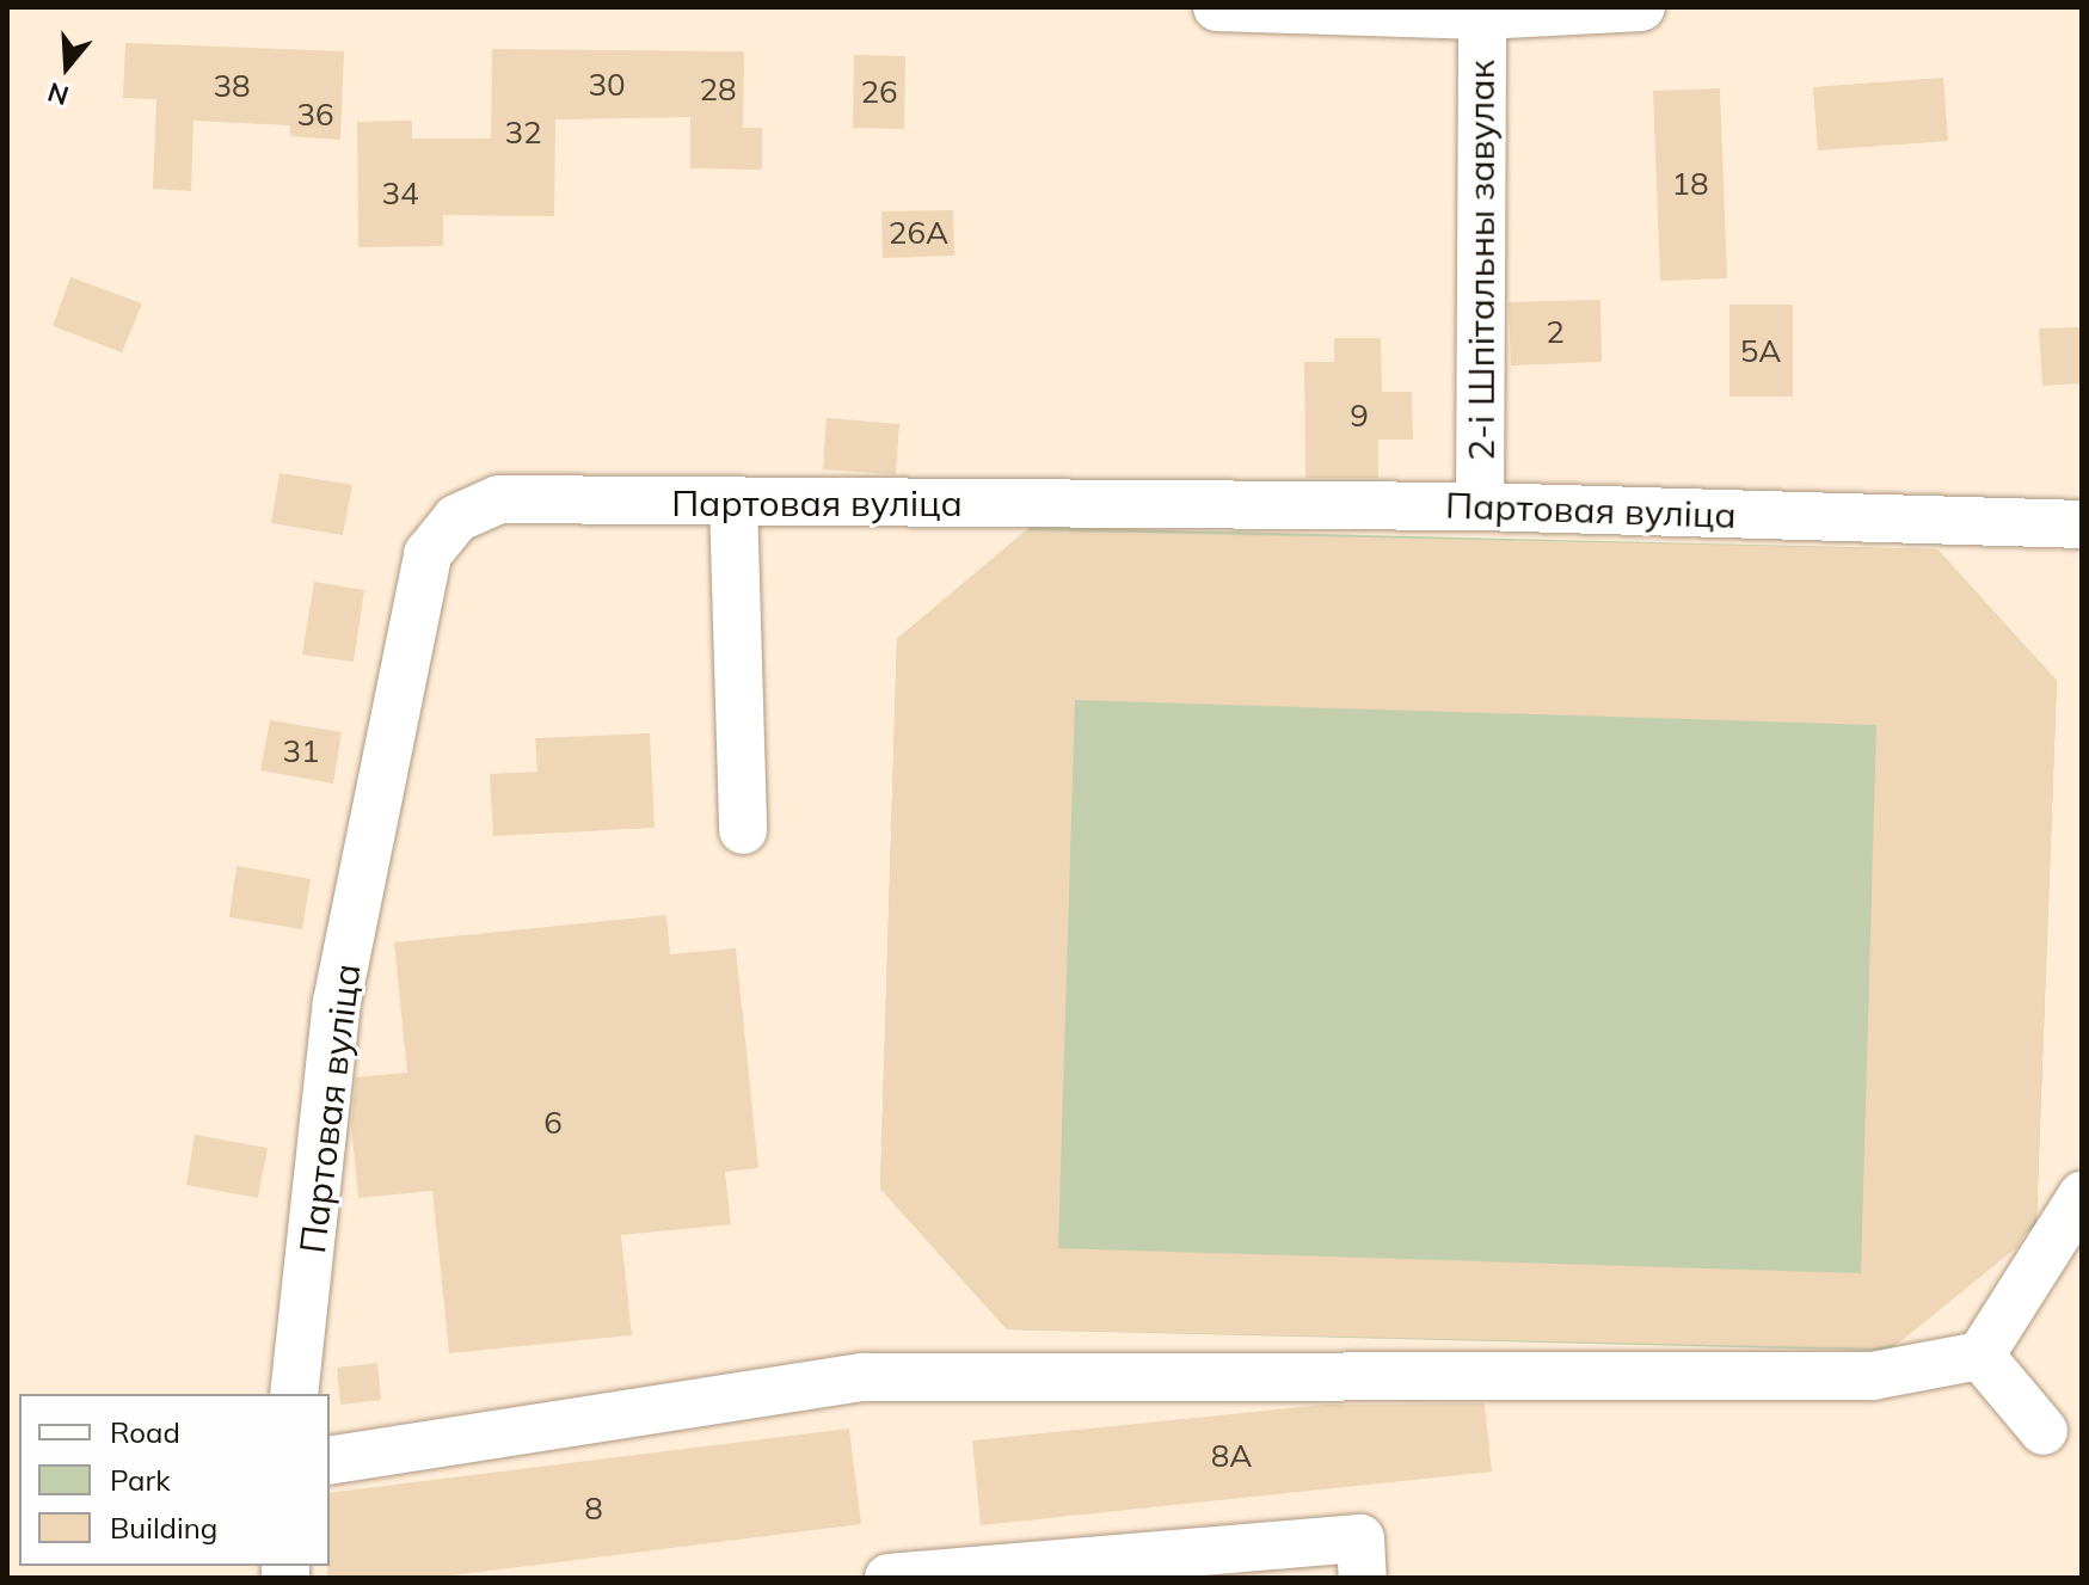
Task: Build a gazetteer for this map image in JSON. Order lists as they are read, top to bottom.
{
  "streets": {
    "street": ["2-і Шпітальны завулак", "Партовая вуліца"]
  },
  "crossings": [
    ["2-і Шпітальны завулак", "Партовая вуліца"]
  ],
  "house_numbers": [
    "30",
    "38",
    "28",
    "26",
    "36",
    "32",
    "18",
    "34",
    "26А",
    "2",
    "5А",
    "9",
    "31",
    "6",
    "8А",
    "8"
  ],
  "legend": ["Road", "Park", "Building"],
  "north": "bottom"
}
